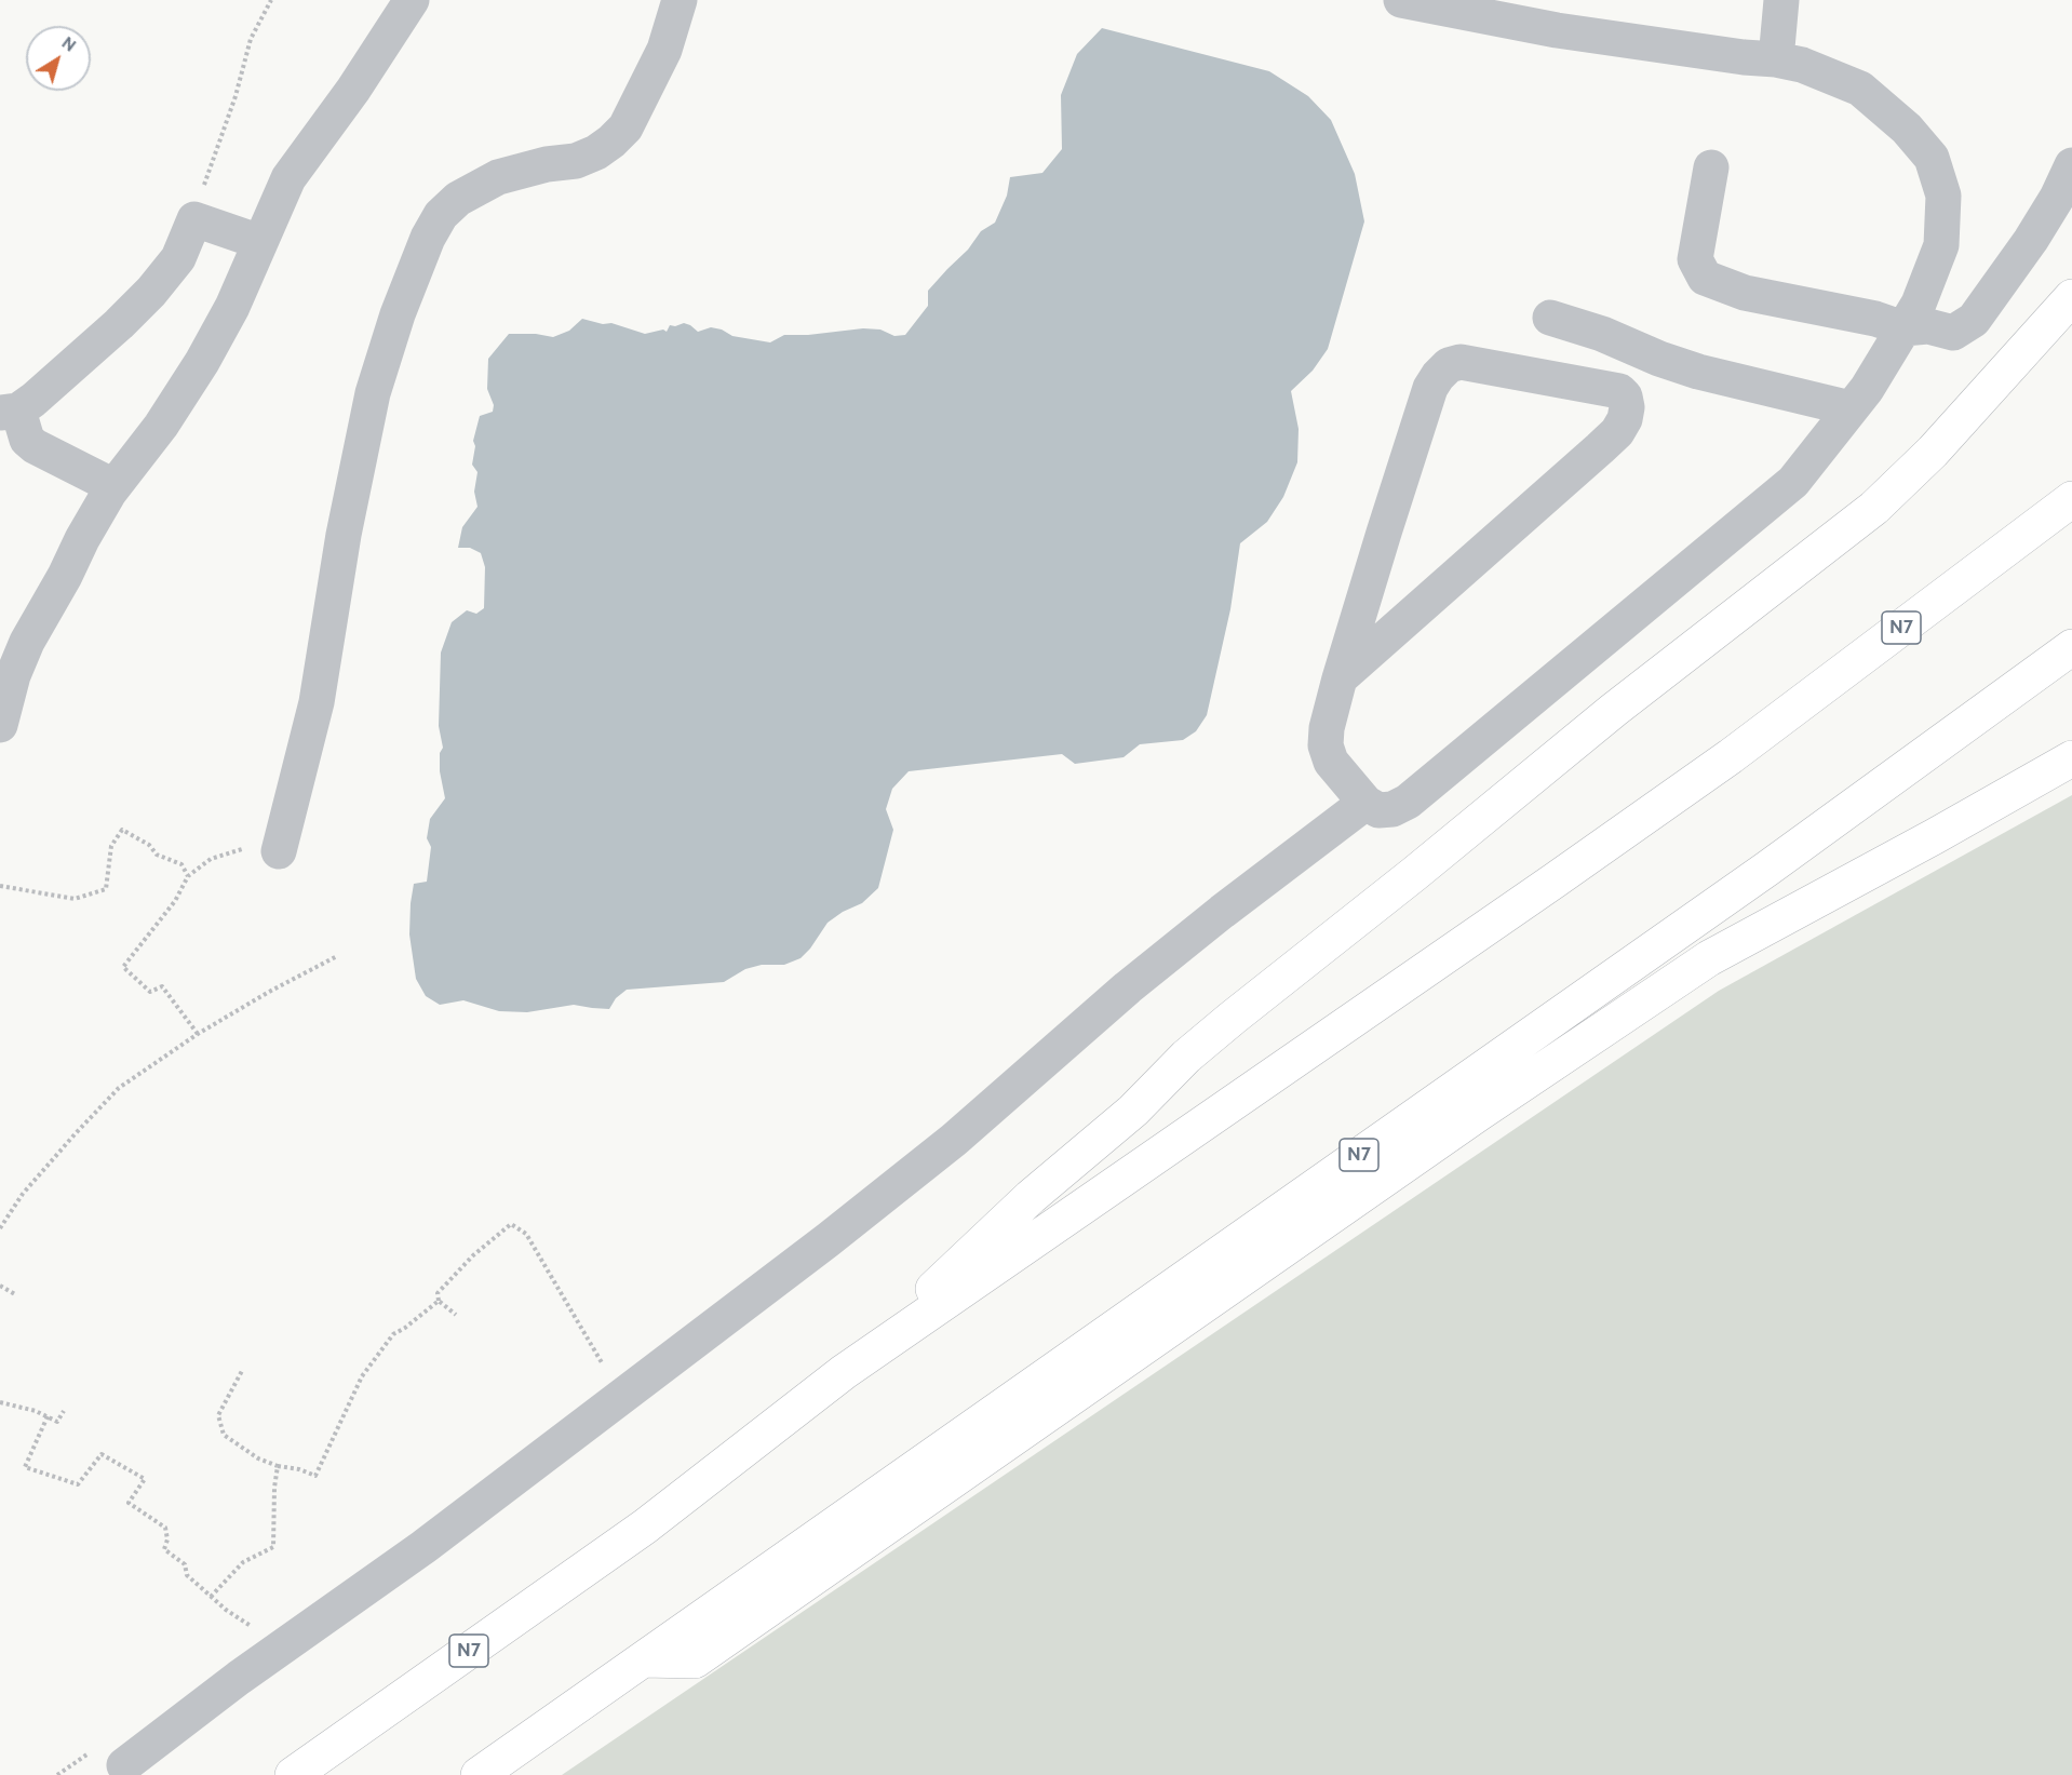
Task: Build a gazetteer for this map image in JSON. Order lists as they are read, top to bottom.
{
  "streets": {
    "highway": ["N7"]
  },
  "north": "top right"
}
